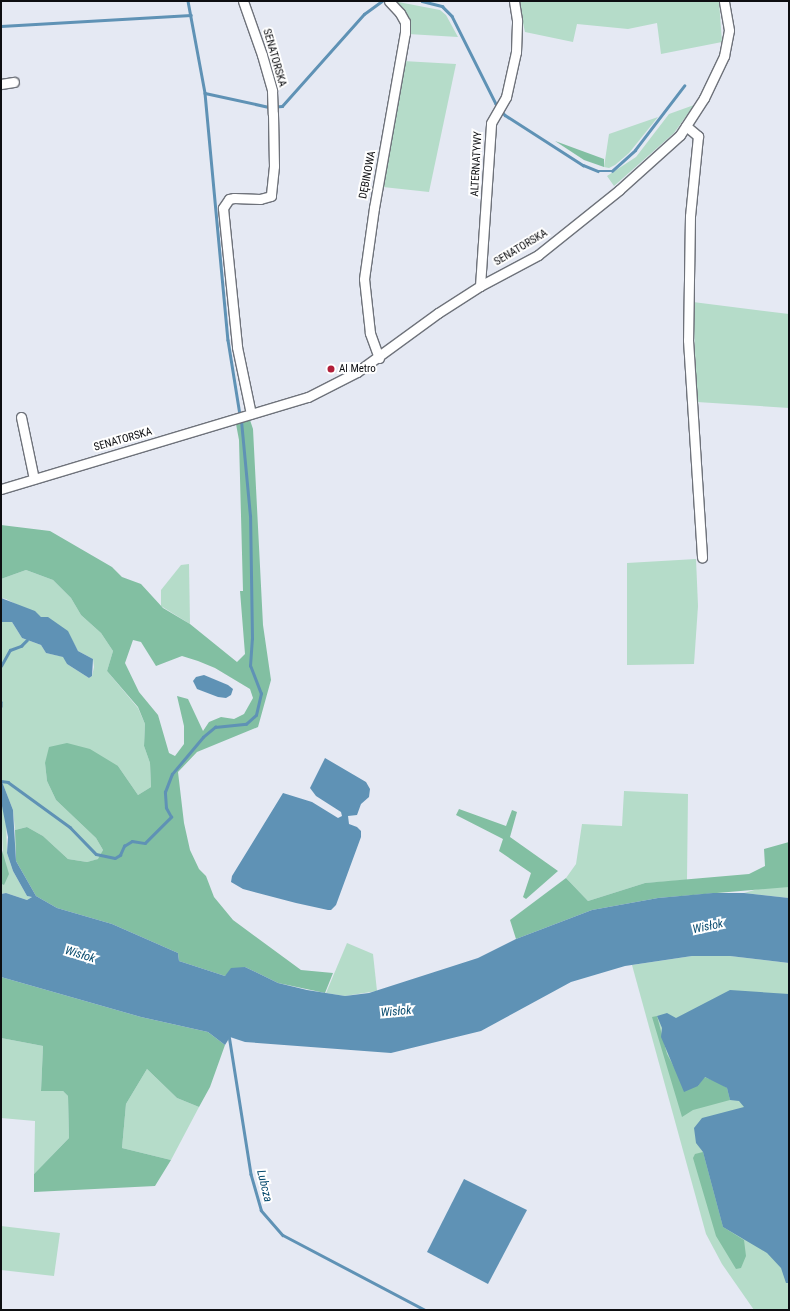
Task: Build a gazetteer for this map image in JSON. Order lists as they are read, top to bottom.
{
  "streets": {
    "street": ["SENATORSKA", "ALTERNATYWY", "DĘBINOWA"]
  },
  "crossings": [
    ["SENATORSKA", "ALTERNATYWY"],
    ["SENATORSKA", "DĘBINOWA"]
  ],
  "water": ["Wisłok", "Lubcza"],
  "places": ["Al Metro"]
}
